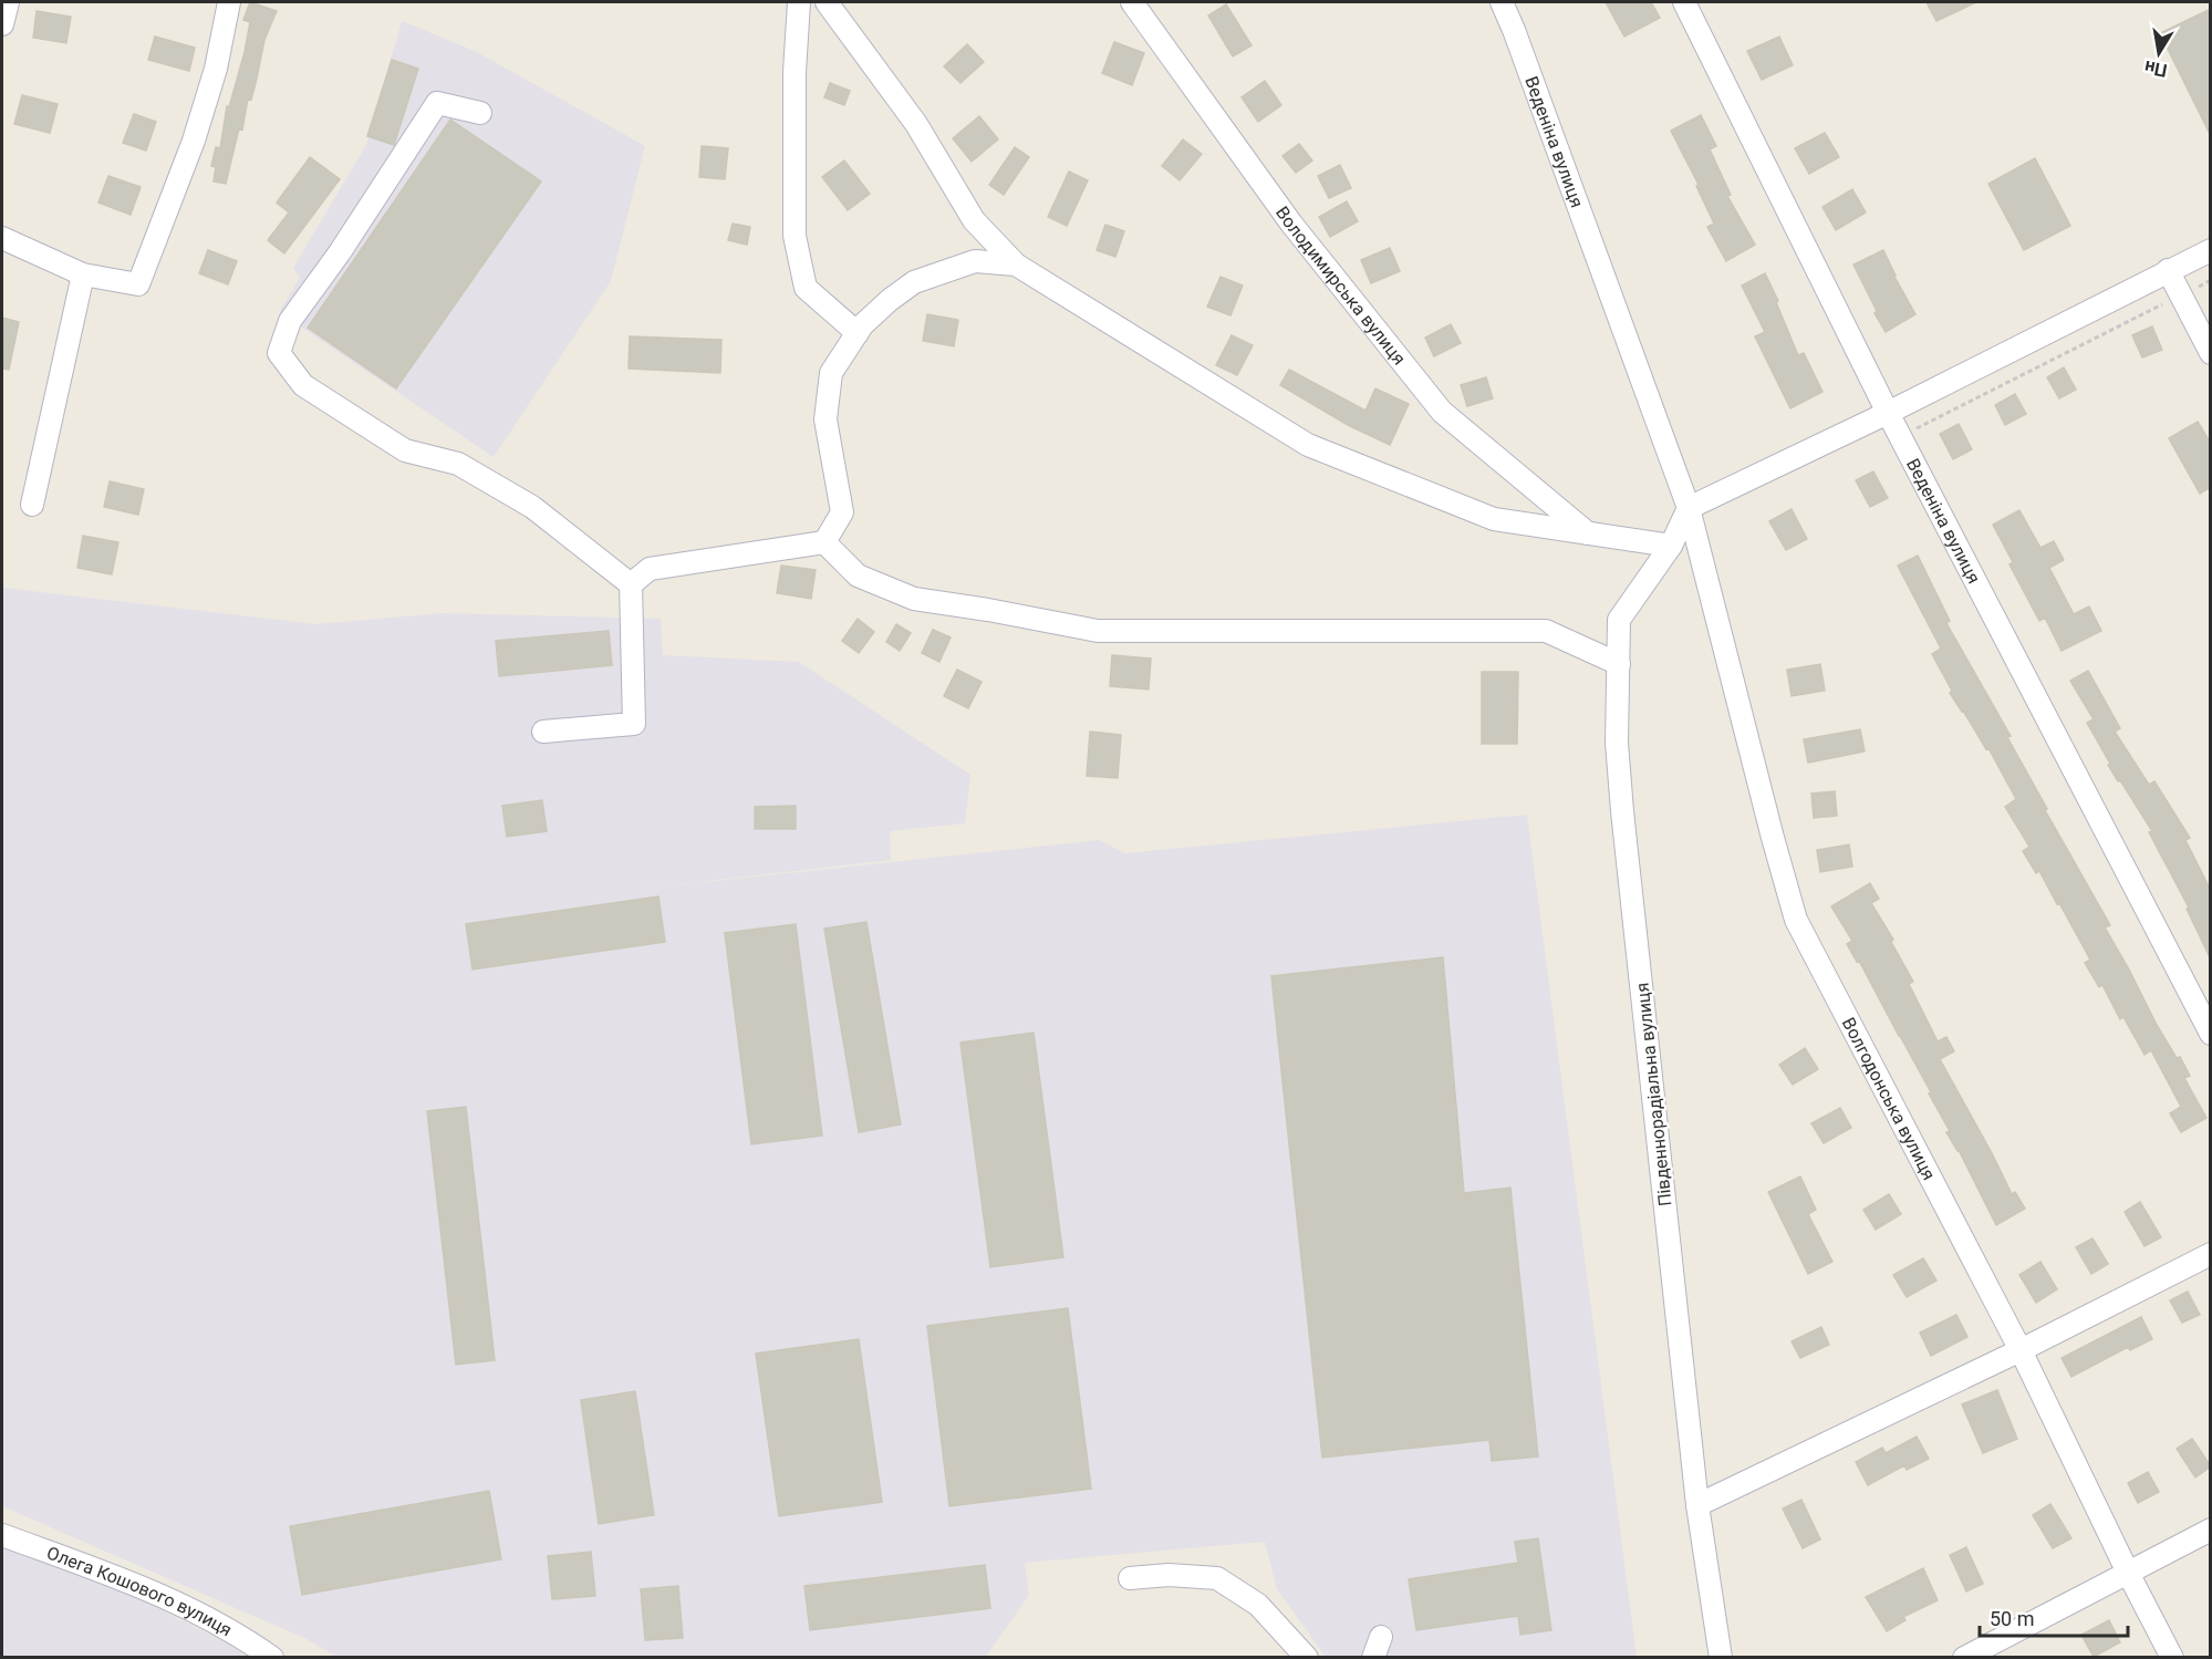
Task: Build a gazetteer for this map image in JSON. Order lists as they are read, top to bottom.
{
  "streets": {
    "street": [
      "Веденіна вулиця",
      "Володимирська вулиця",
      "Південнорадіальна вулиця",
      "Волгодонська вулиця",
      "Олега Кошового вулиця"
    ]
  },
  "crossings": [
    ["Веденіна вулиця", "Південнорадіальна вулиця"],
    ["Веденіна вулиця", "Волгодонська вулиця"],
    ["Південнорадіальна вулиця", "Волгодонська вулиця"]
  ],
  "scale_bar": "50 m",
  "north": "bottom"
}
